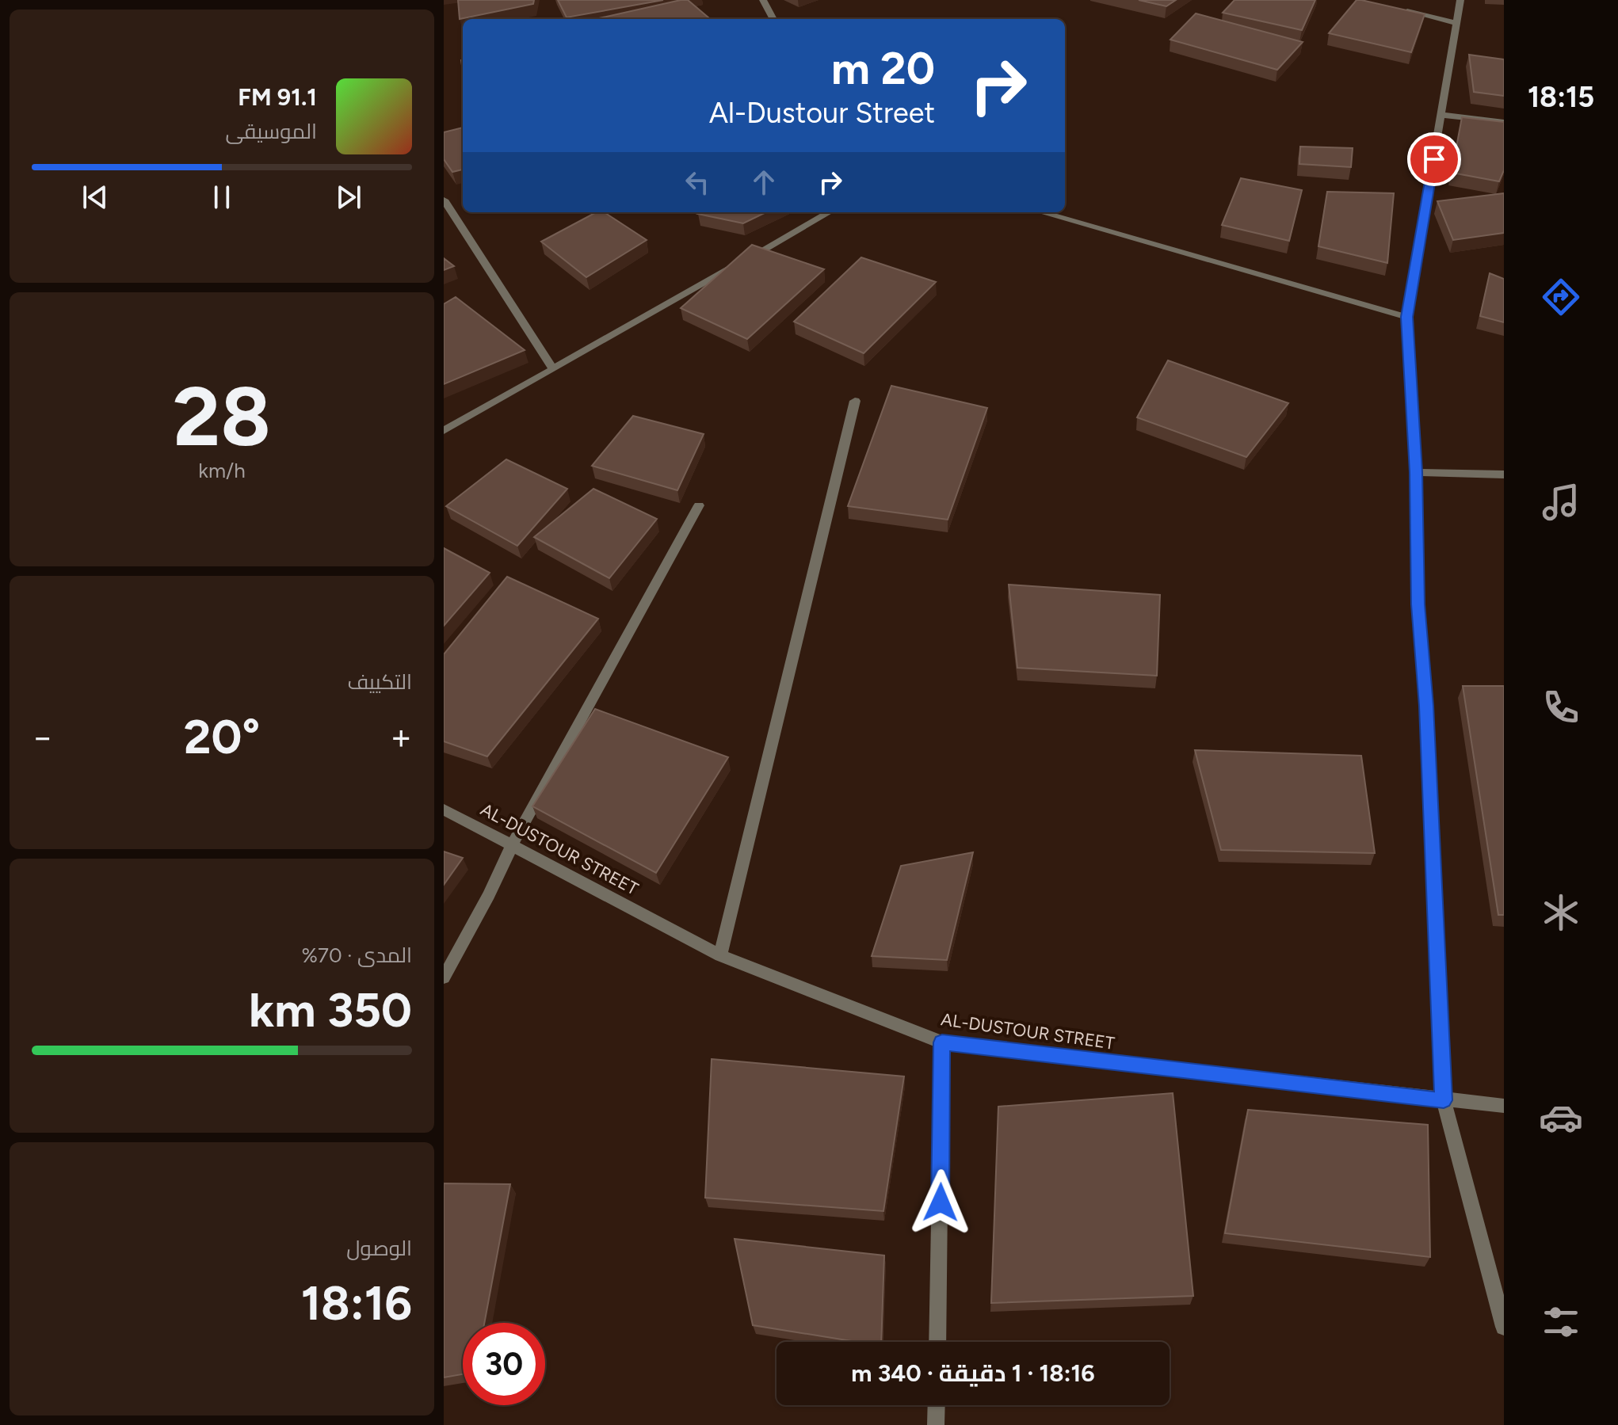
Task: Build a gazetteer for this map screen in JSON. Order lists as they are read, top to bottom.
{
  "streets": {
    "street": ["AL-DUSTOUR STREET"]
  },
  "page": {
    "tabs": "18:15",
    "turn": ["20 m", "Al-Dustour Street"],
    "song": ["91.1 FM", "الموسيقى"],
    "tile": [
      ["28", "km/h"],
      "التكييف",
      ["المدى · 70%", "350 km"],
      ["الوصول", "18:16"]
    ],
    "heat": ["−", "20°", "+"],
    "limit": "30",
    "trip": "18:16 · 1 دقيقة · 340 m"
  }
}
